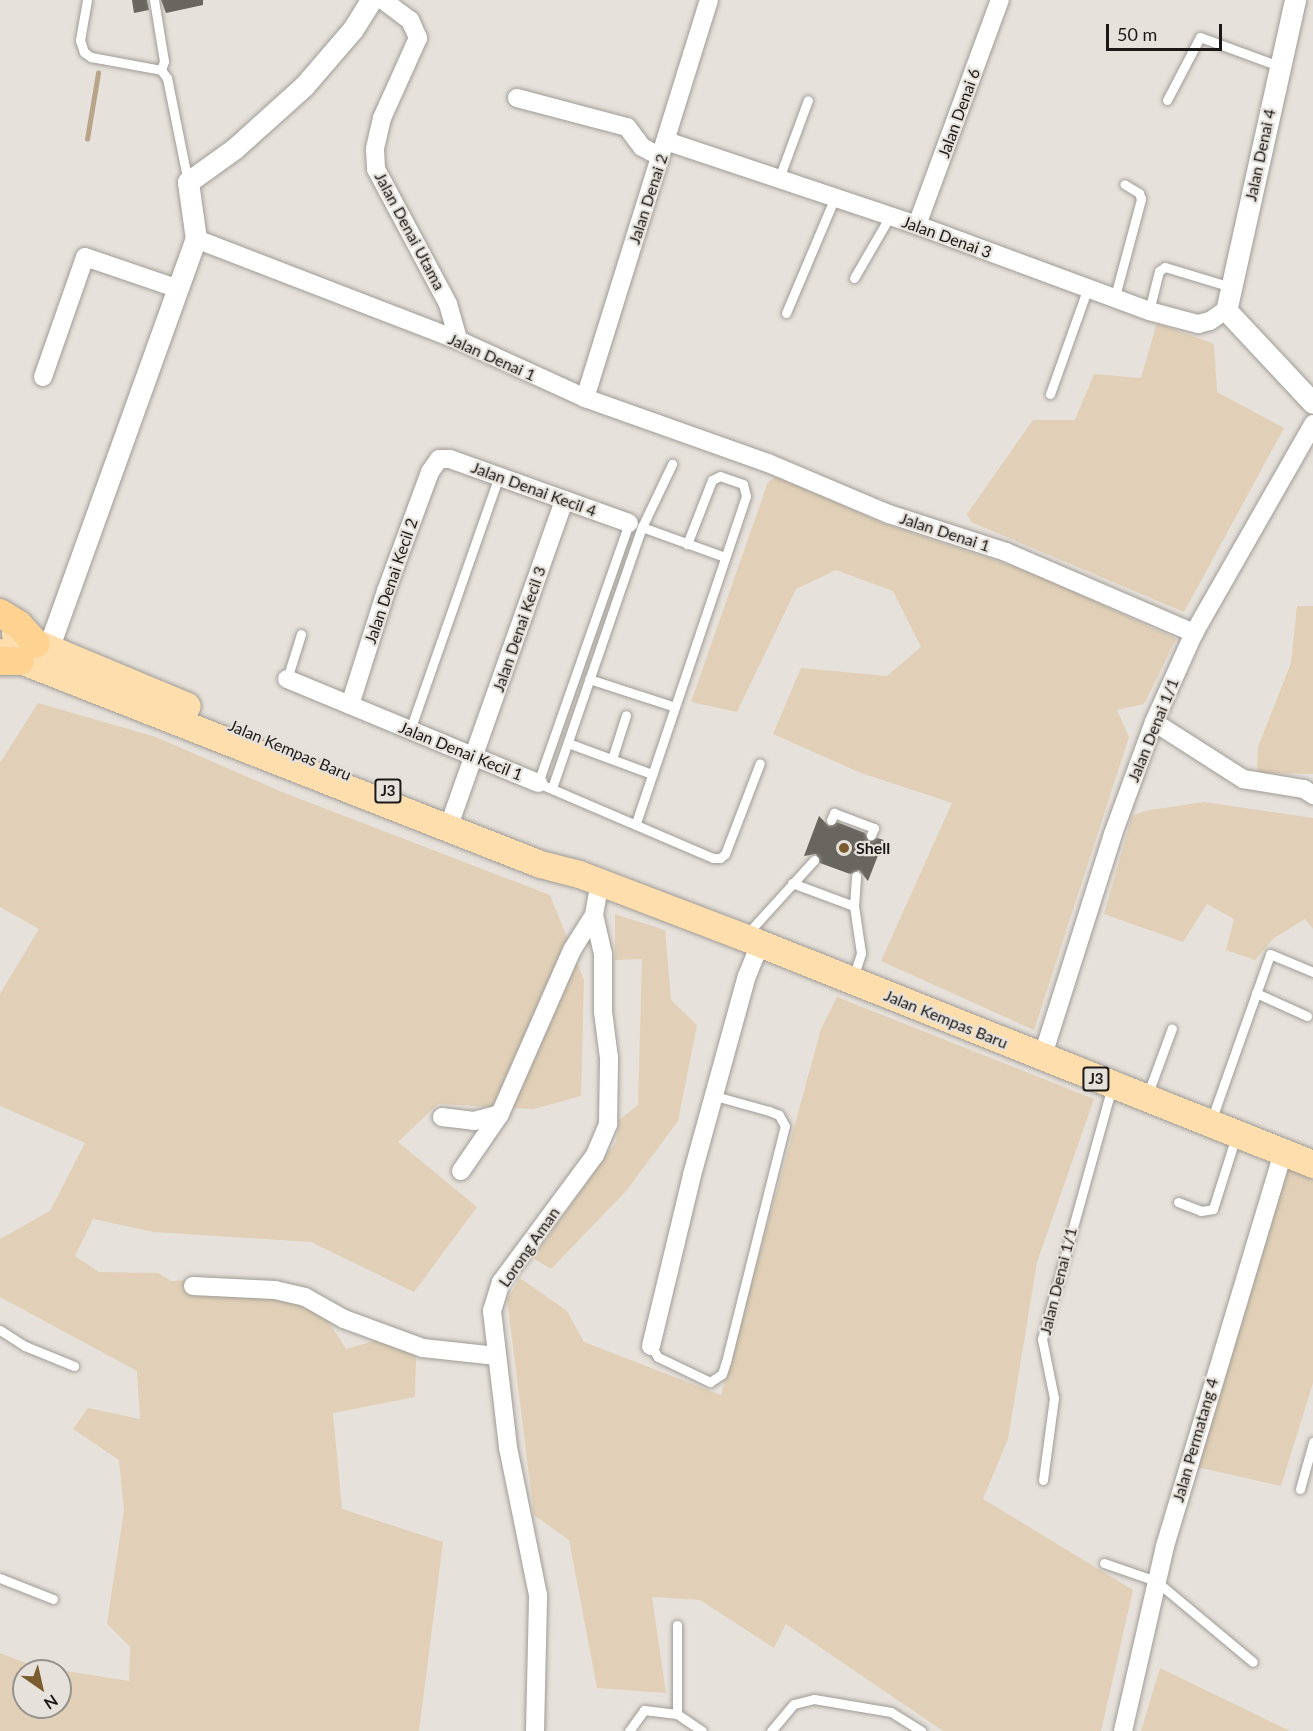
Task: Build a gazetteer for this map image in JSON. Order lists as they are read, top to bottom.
{
  "streets": {
    "main road": ["Jalan Kempas Baru", "J3"],
    "street": [
      "Jalan Denai 6",
      "Jalan Denai 4",
      "Jalan Denai 2",
      "Jalan Denai Utama",
      "Jalan Denai 3",
      "Jalan Denai 1",
      "Jalan Denai Kecil 4",
      "Jalan Denai Kecil 2",
      "Jalan Denai Kecil 3",
      "Jalan Denai 1/1",
      "Jalan Denai Kecil 1",
      "Lorong Aman",
      "Jalan Permatang 4"
    ]
  },
  "crossings": [
    ["Jalan Denai 6", "Jalan Denai 3"],
    ["Jalan Denai 4", "Jalan Denai 3"],
    ["Jalan Denai 2", "Jalan Denai 3"],
    ["Jalan Denai 2", "Jalan Denai 1"],
    ["Jalan Denai Utama", "Jalan Denai 1"],
    ["Jalan Denai 1", "Jalan Denai 1/1"],
    ["Jalan Denai Kecil 4", "Jalan Denai Kecil 2"],
    ["Jalan Denai Kecil 4", "Jalan Denai Kecil 3"],
    ["Jalan Denai Kecil 2", "Jalan Denai Kecil 1"],
    ["Jalan Denai Kecil 3", "Jalan Kempas Baru"],
    ["Jalan Denai Kecil 3", "Jalan Denai Kecil 1"],
    ["Jalan Denai 1/1", "Jalan Kempas Baru"],
    ["Jalan Kempas Baru", "Lorong Aman"],
    ["Jalan Kempas Baru", "Jalan Permatang 4"]
  ],
  "places": ["Shell"],
  "scale_bar": "50 m",
  "north": "bottom right"
}
